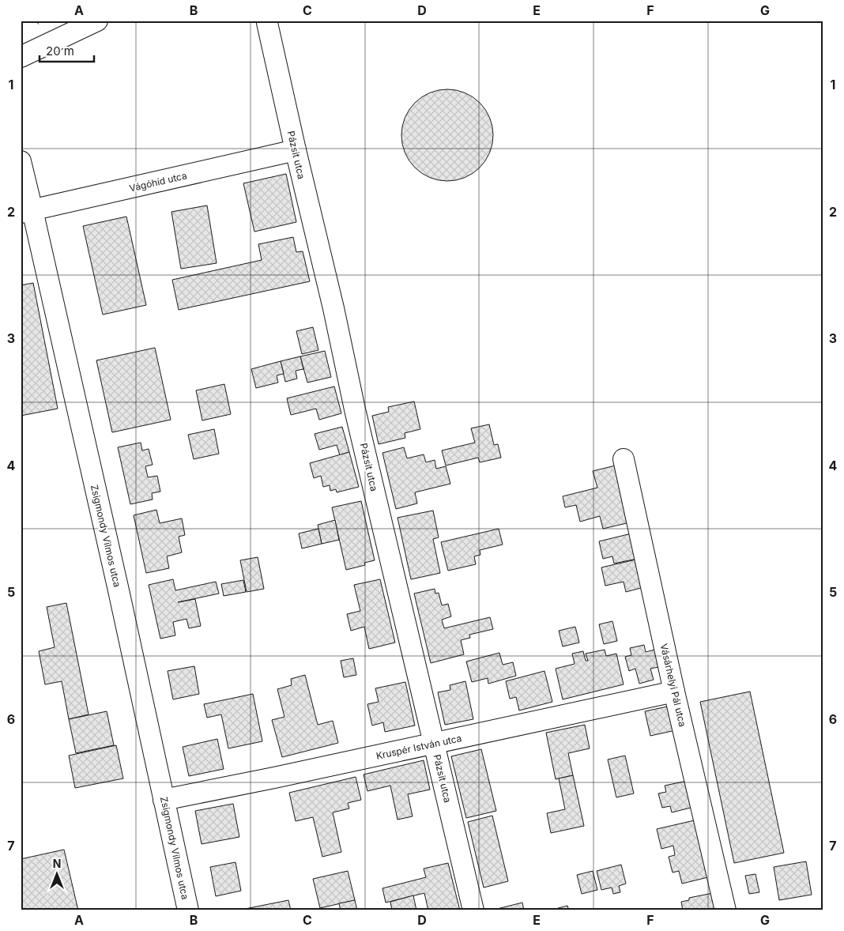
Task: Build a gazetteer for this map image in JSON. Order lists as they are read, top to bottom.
{
  "streets": {
    "street": [
      "Pázsit utca",
      "Vágóhíd utca",
      "Zsigmondy Vilmos utca",
      "Vásárhelyi Pál utca",
      "Kruspér István utca"
    ]
  },
  "crossings": [
    ["Pázsit utca", "Vágóhíd utca"],
    ["Pázsit utca", "Kruspér István utca"],
    ["Vágóhíd utca", "Zsigmondy Vilmos utca"],
    ["Zsigmondy Vilmos utca", "Kruspér István utca"],
    ["Vásárhelyi Pál utca", "Kruspér István utca"]
  ],
  "scale_bar": "20 m",
  "north": "top",
  "grid": {
    "columns": [
      "A",
      "B",
      "C",
      "D",
      "E",
      "F",
      "G"
    ],
    "rows": [
      "1",
      "2",
      "3",
      "4",
      "5",
      "6",
      "7"
    ]
  }
}
